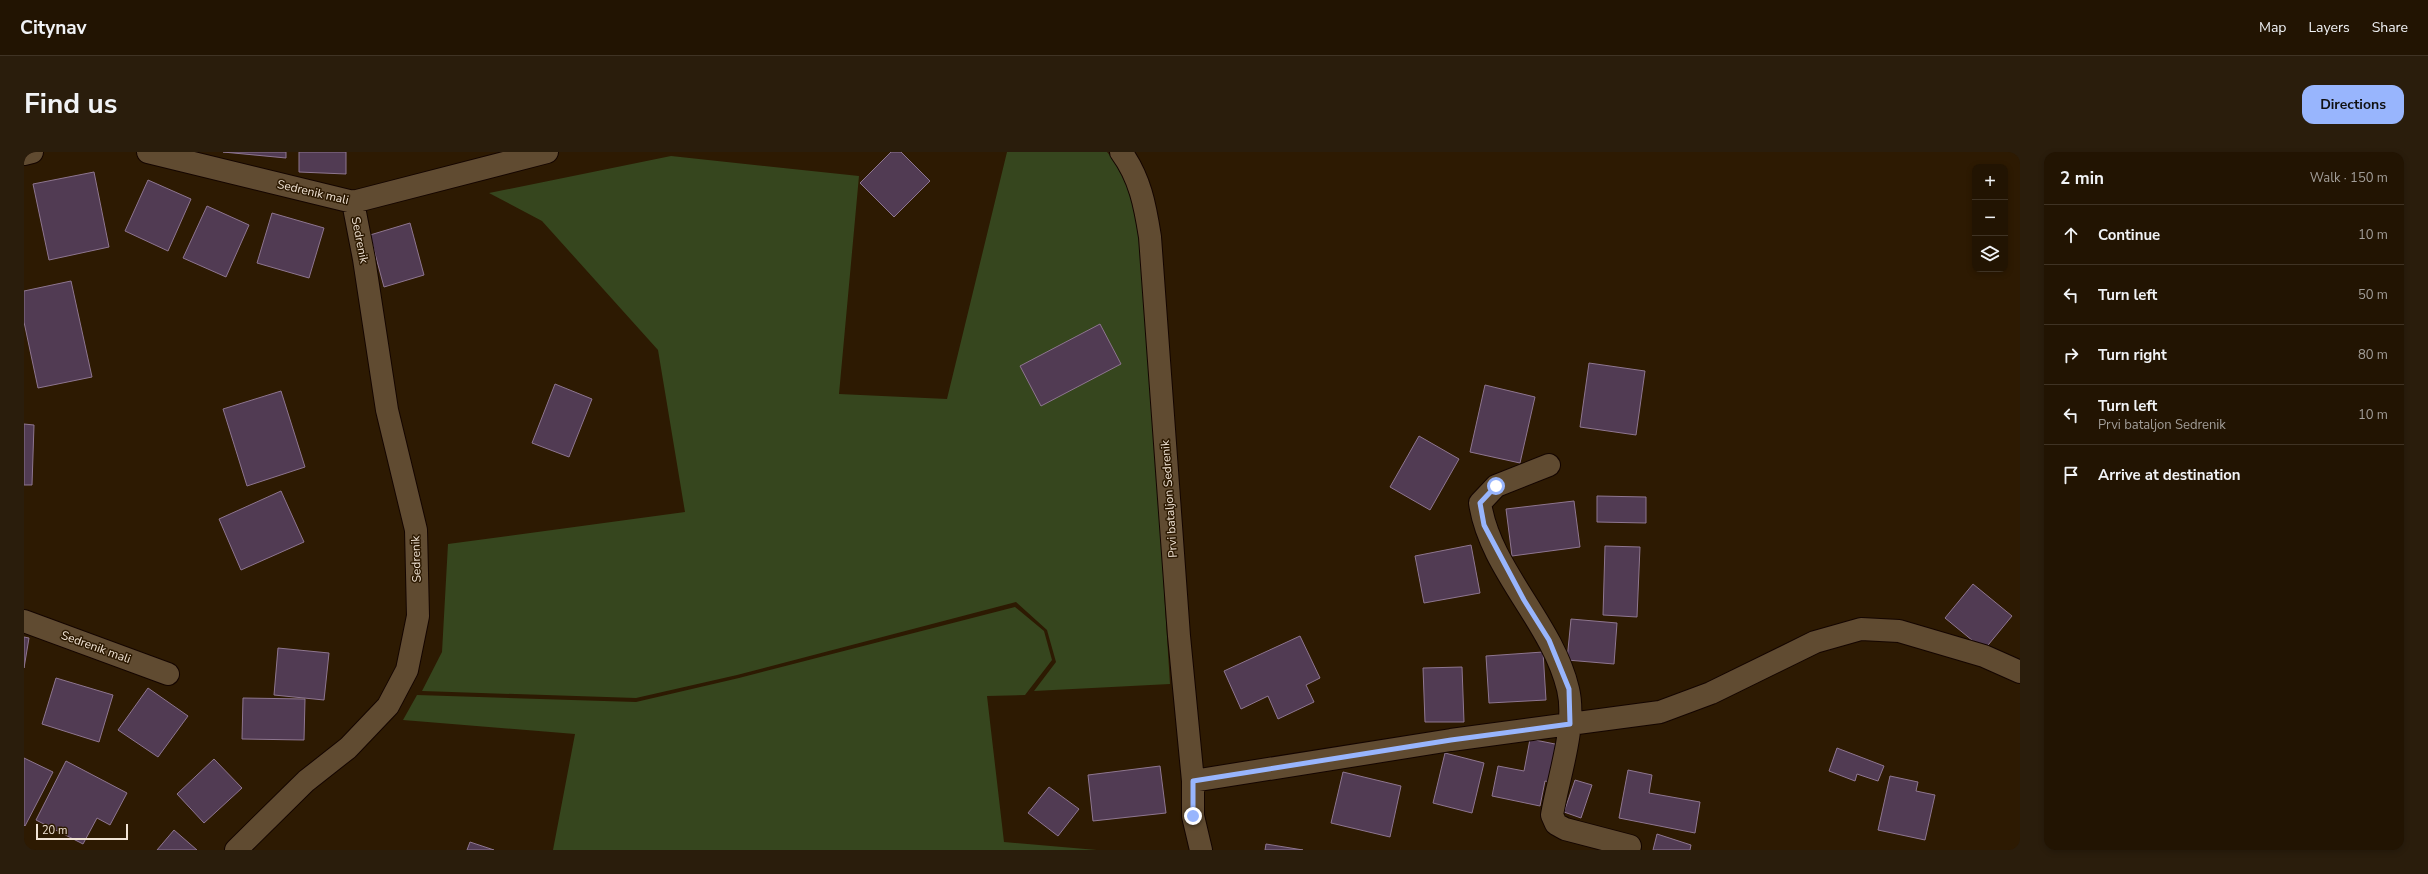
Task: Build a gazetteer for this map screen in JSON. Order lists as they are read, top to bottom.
{
  "streets": {
    "street": ["Sedrenik mali", "Sedrenik", "Prvi bataljon Sedrenik"]
  },
  "crossings": [
    ["Sedrenik mali", "Sedrenik"]
  ],
  "scale_bar": "20 m",
  "page": {
    "header": "Citynav",
    "nav": ["Map", "Layers", "Share"],
    "title": "Find us",
    "buttons": "Directions",
    "heading": ["2 min", "Walk · 150 m"],
    "map_buttons": ["+", "−"],
    "list": [
      ["Continue", "10 m"],
      ["Turn left", "50 m"],
      ["Turn right", "80 m"],
      ["Turn left", "Prvi bataljon Sedrenik", "10 m"],
      "Arrive at destination"
    ],
    "scale": "20 m"
  }
}
